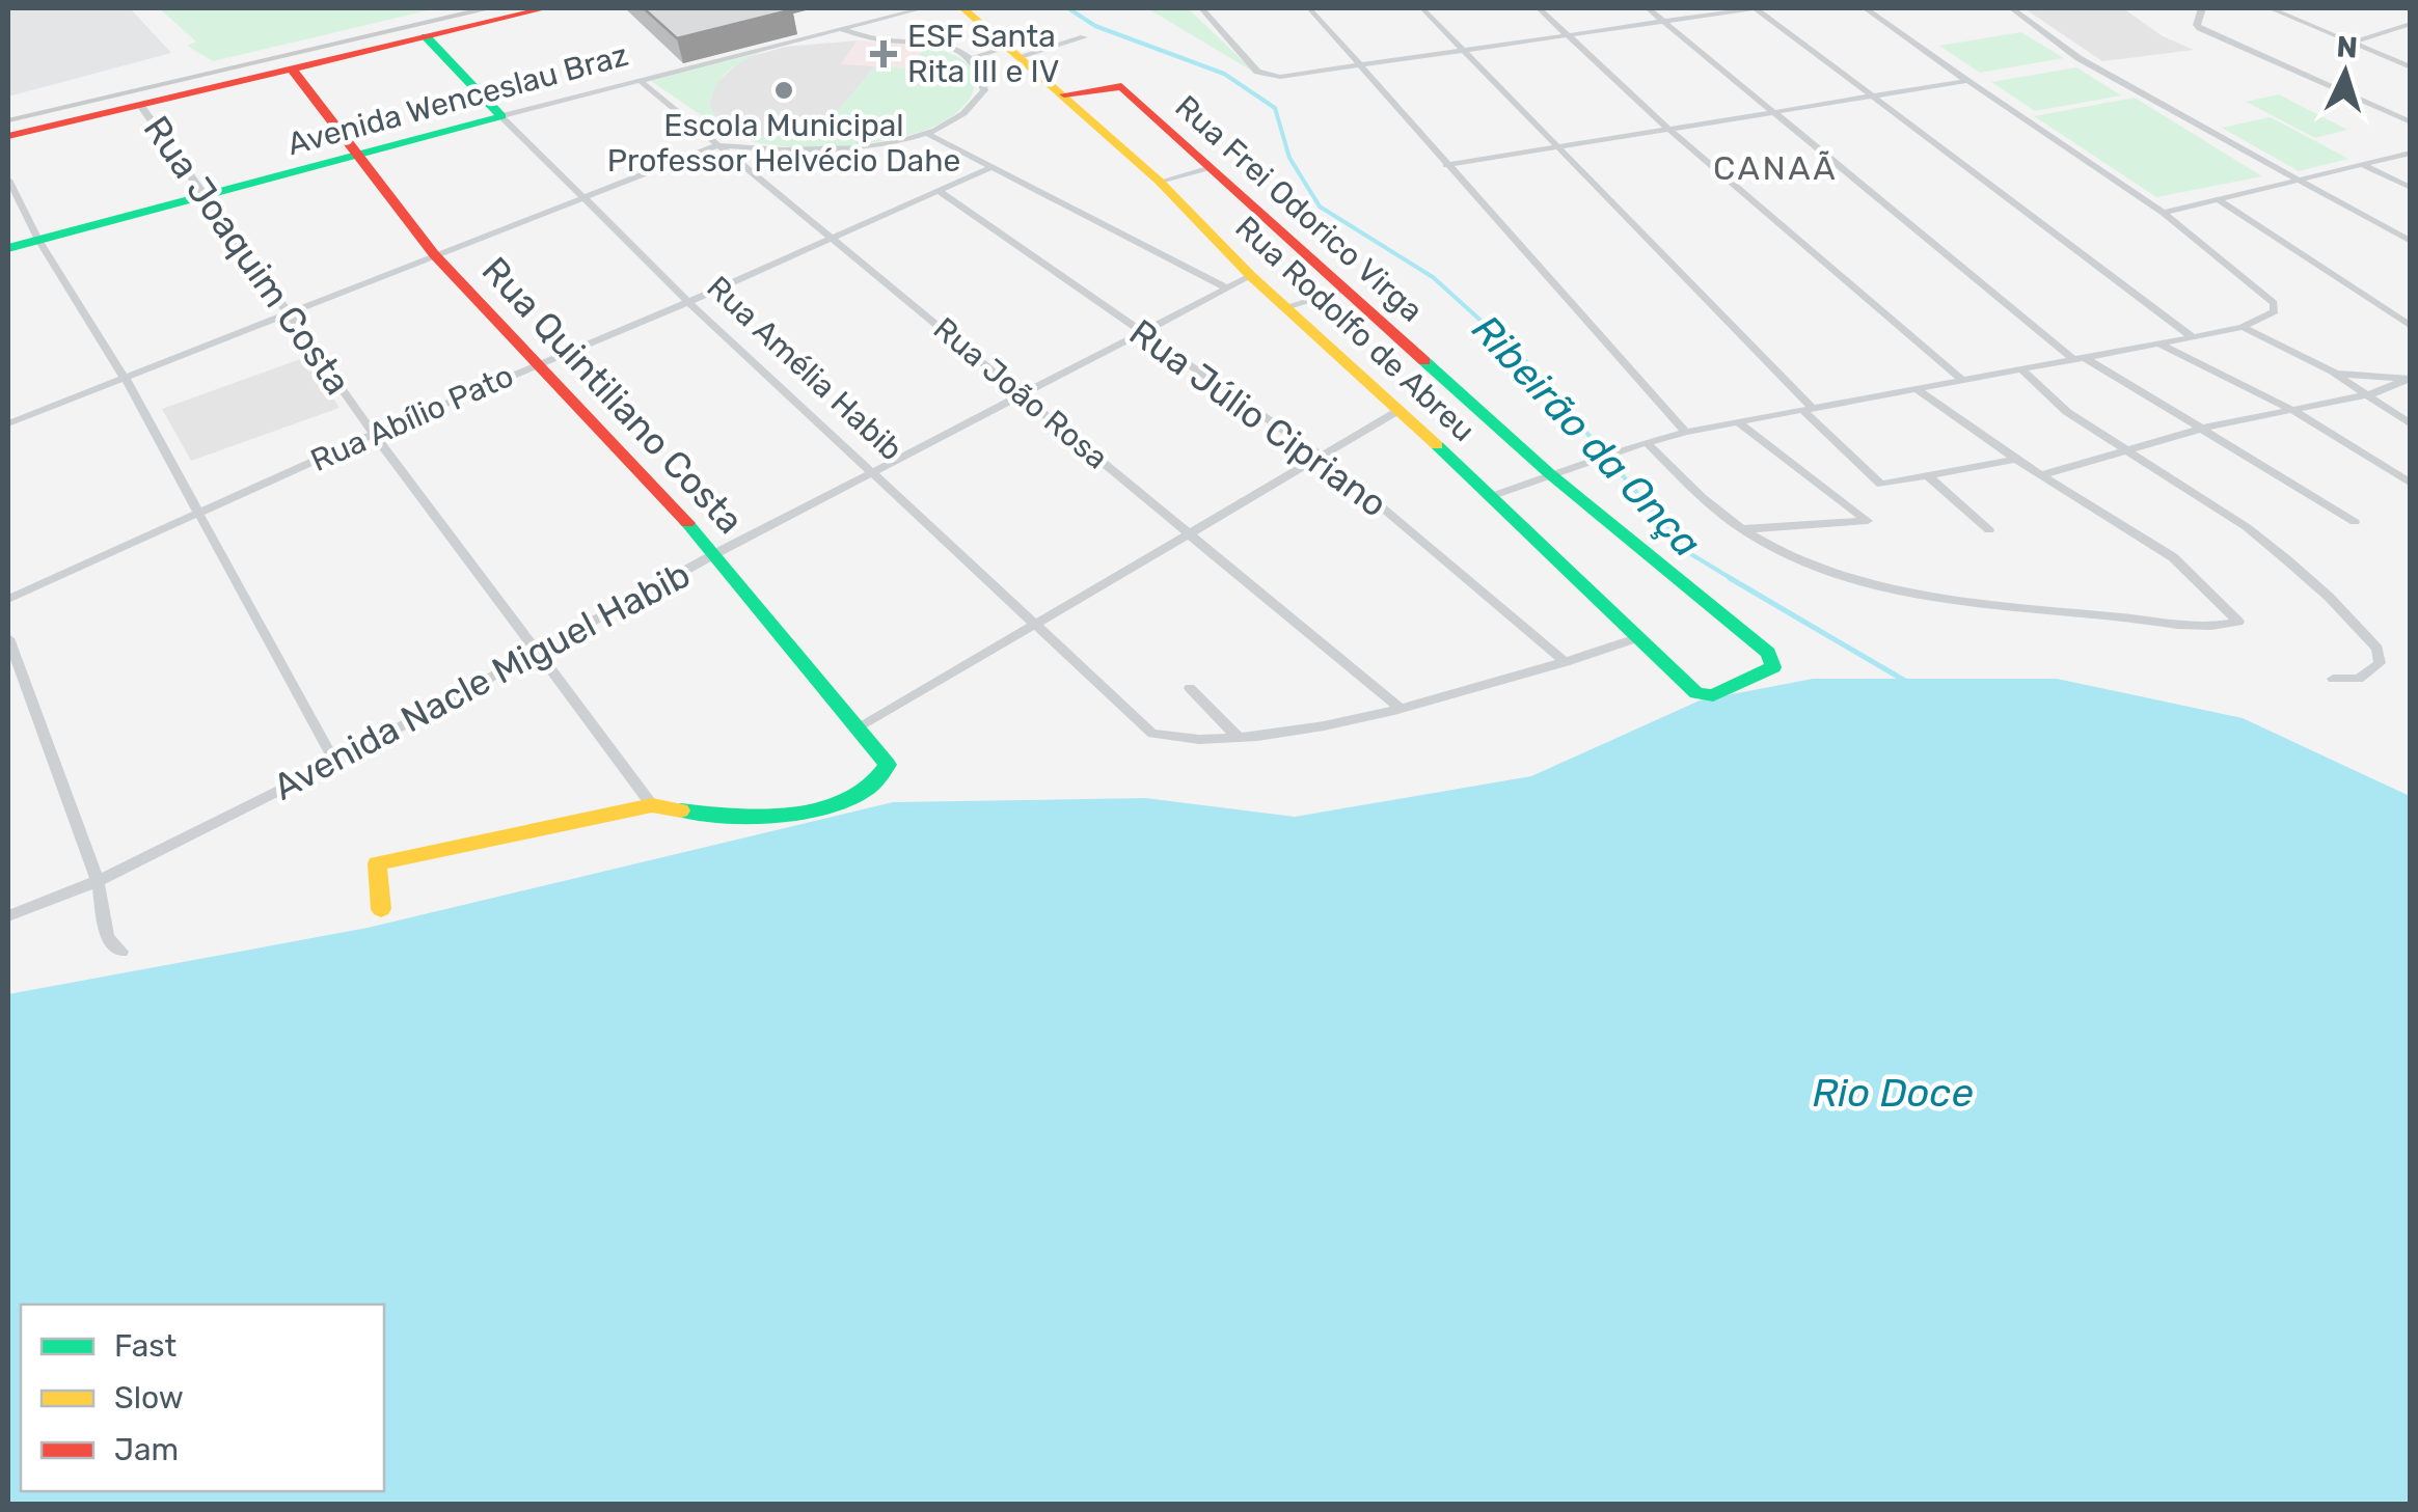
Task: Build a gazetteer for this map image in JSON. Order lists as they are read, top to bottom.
{
  "streets": {
    "street": [
      "Avenida Wenceslau Braz",
      "Rua Frei Odorico Virga",
      "Rua Joaquim Costa",
      "Rua Rodolfo de Abreu",
      "Rua Amélia Habib",
      "Rua João Rosa",
      "Rua Quintiliano Costa",
      "Rua Abílio Pato",
      "Rua Júlio Cipriano",
      "Avenida Nacle Miguel Habib"
    ]
  },
  "crossings": [
    ["Avenida Wenceslau Braz", "Rua Joaquim Costa"],
    ["Avenida Wenceslau Braz", "Rua Amélia Habib"],
    ["Avenida Wenceslau Braz", "Rua João Rosa"],
    ["Avenida Wenceslau Braz", "Rua Quintiliano Costa"],
    ["Rua Frei Odorico Virga", "Rua Rodolfo de Abreu"],
    ["Rua Joaquim Costa", "Rua Quintiliano Costa"],
    ["Rua Joaquim Costa", "Rua Abílio Pato"],
    ["Rua Joaquim Costa", "Avenida Nacle Miguel Habib"],
    ["Rua Rodolfo de Abreu", "Avenida Nacle Miguel Habib"],
    ["Rua Amélia Habib", "Rua Abílio Pato"],
    ["Rua Amélia Habib", "Avenida Nacle Miguel Habib"],
    ["Rua João Rosa", "Rua Abílio Pato"],
    ["Rua João Rosa", "Avenida Nacle Miguel Habib"],
    ["Rua Quintiliano Costa", "Rua Abílio Pato"],
    ["Rua Quintiliano Costa", "Avenida Nacle Miguel Habib"],
    ["Rua Abílio Pato", "Rua Júlio Cipriano"],
    ["Rua Júlio Cipriano", "Avenida Nacle Miguel Habib"]
  ],
  "districts": ["CANAÃ"],
  "water": ["Ribeirão da Onça", "Rio Doce"],
  "places": {
    "health": ["ESF Santa Rita III e IV"],
    "other": ["Escola Municipal Professor Helvécio Dahe"]
  },
  "legend": ["Fast", "Slow", "Jam"],
  "north": "top"
}
